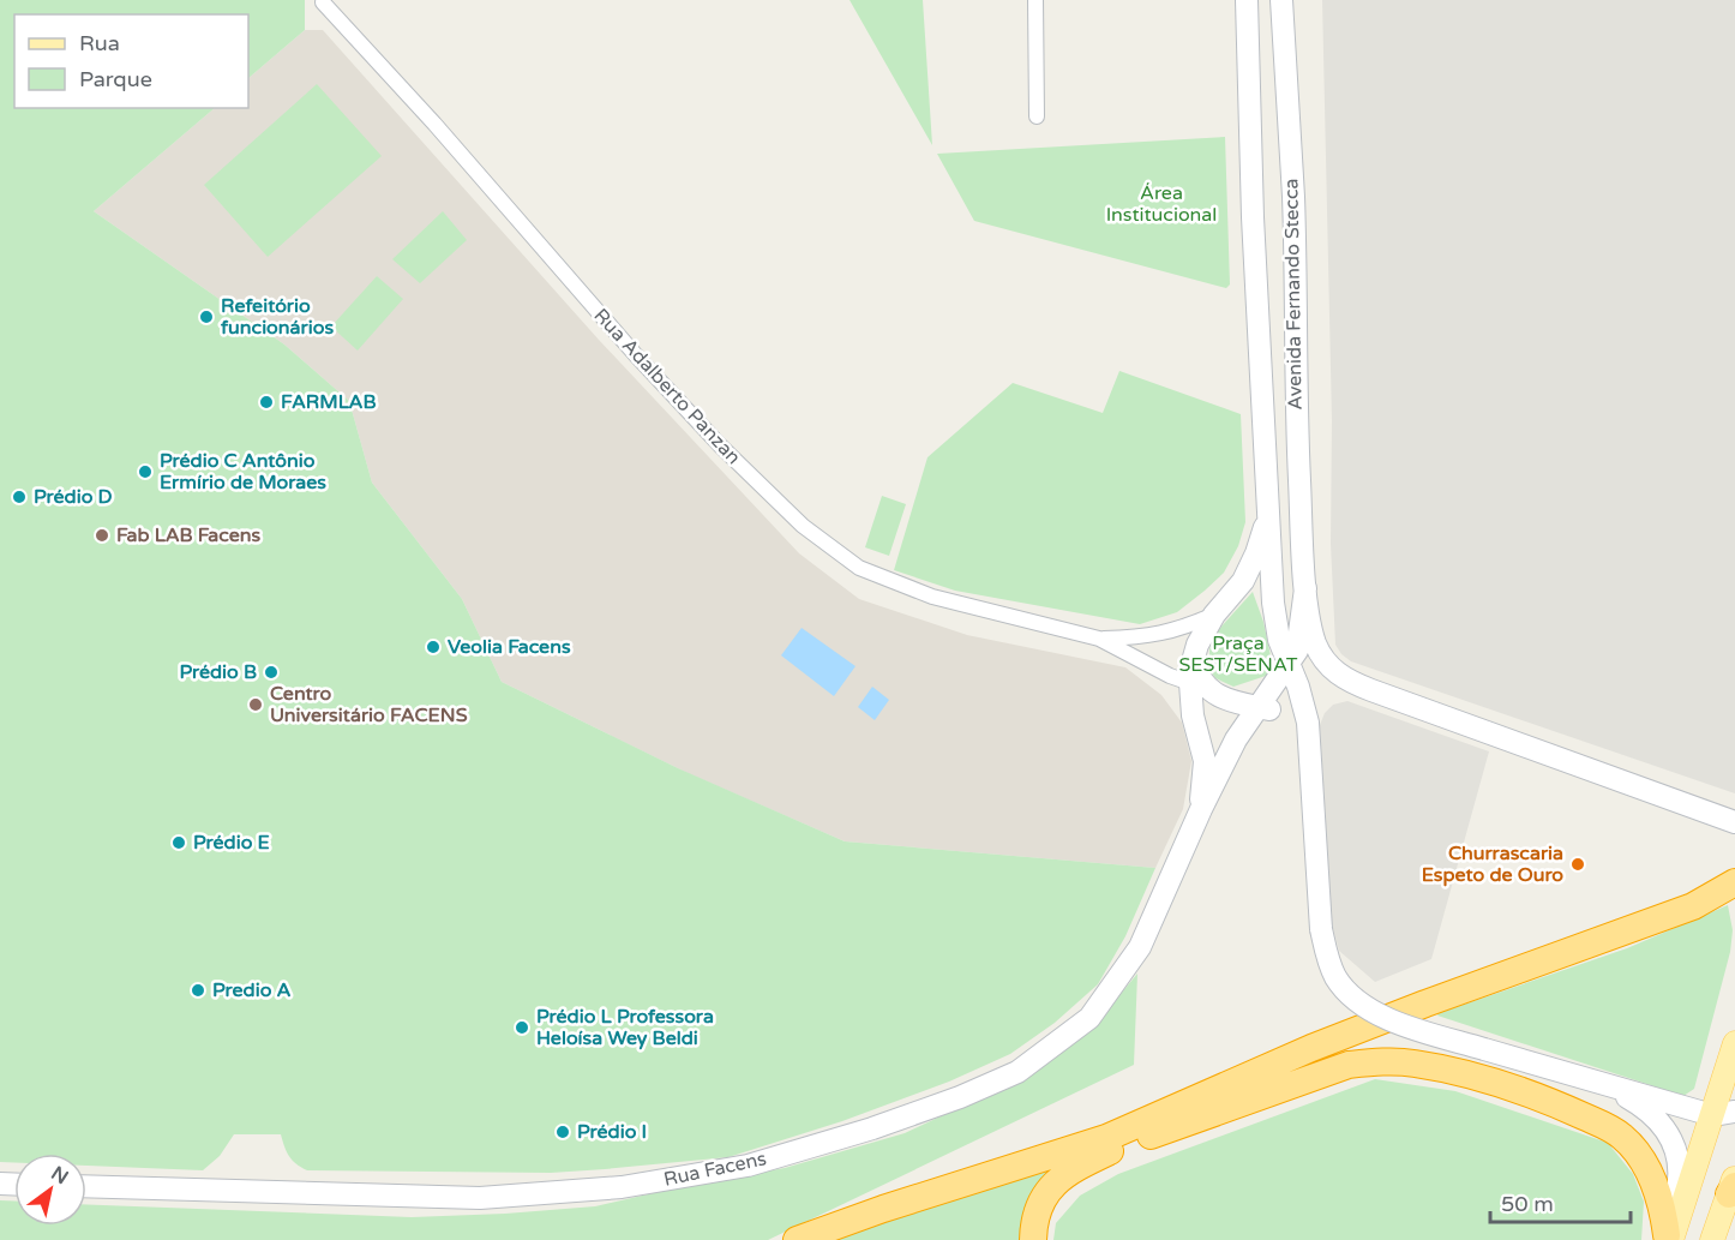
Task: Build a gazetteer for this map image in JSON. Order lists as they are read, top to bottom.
{
  "streets": {
    "main road": ["Avenida Fernando Stecca", "Rua Facens"],
    "street": ["Rua Adalberto Panzan"]
  },
  "crossings": [
    ["Avenida Fernando Stecca", "Rua Adalberto Panzan"],
    ["Avenida Fernando Stecca", "Rua Facens"],
    ["Rua Adalberto Panzan", "Rua Facens"]
  ],
  "parks": ["Área Institucional", "Praça SEST/SENAT"],
  "places": [
    "Refeitório funcionários",
    "FARMLAB",
    "Prédio C Antônio Ermírio de Moraes",
    "Prédio D",
    "Fab LAB Facens",
    "Veolia Facens",
    "Prédio B",
    "Centro Universitário FACENS",
    "Prédio E",
    "Churrascaria Espeto de Ouro",
    "Predio A",
    "Prédio L Professora Heloísa Wey Beldi",
    "Prédio I"
  ],
  "legend": ["Rua", "Parque"],
  "scale_bar": "50 m",
  "north": "top right"
}
